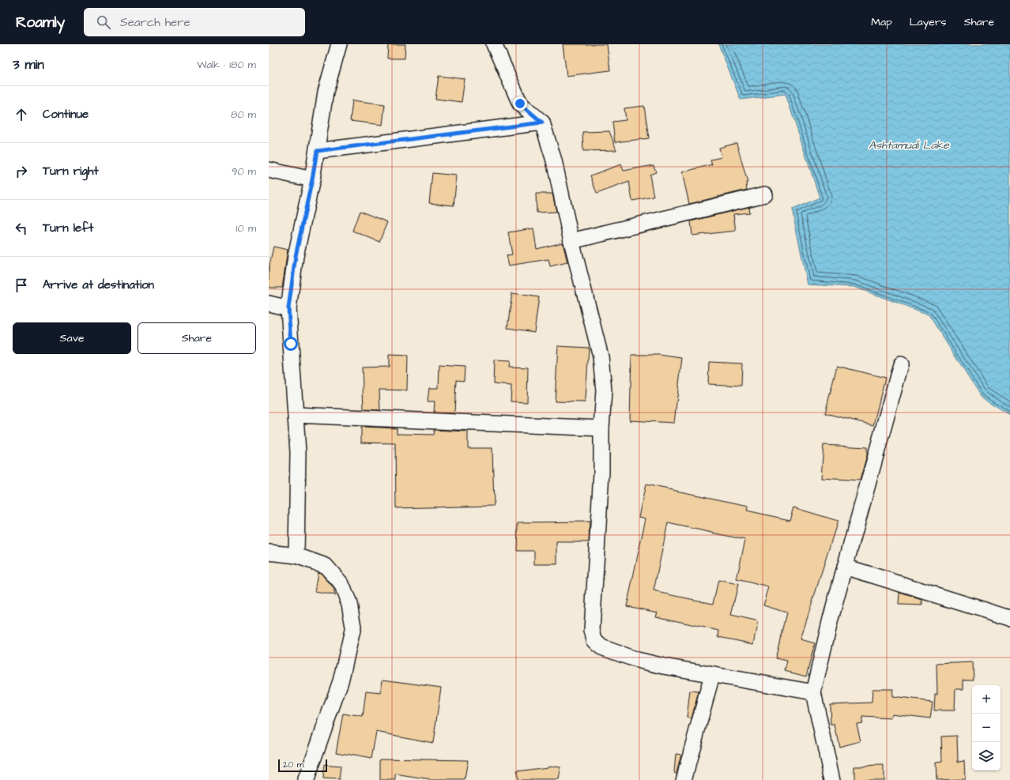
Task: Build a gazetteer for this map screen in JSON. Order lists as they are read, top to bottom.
{
  "water": ["Ashtamudi Lake"],
  "scale_bar": "20 m",
  "page": {
    "header": "Roamly",
    "search": "Search here",
    "nav": ["Map", "Layers", "Share"],
    "heading": ["3 min", "Walk · 180 m"],
    "list": [
      ["Continue", "80 m"],
      ["Turn right", "90 m"],
      ["Turn left", "10 m"],
      "Arrive at destination"
    ],
    "buttons": ["Save", "Share"],
    "map_buttons": ["+", "−"],
    "scale": "20 m"
  }
}
